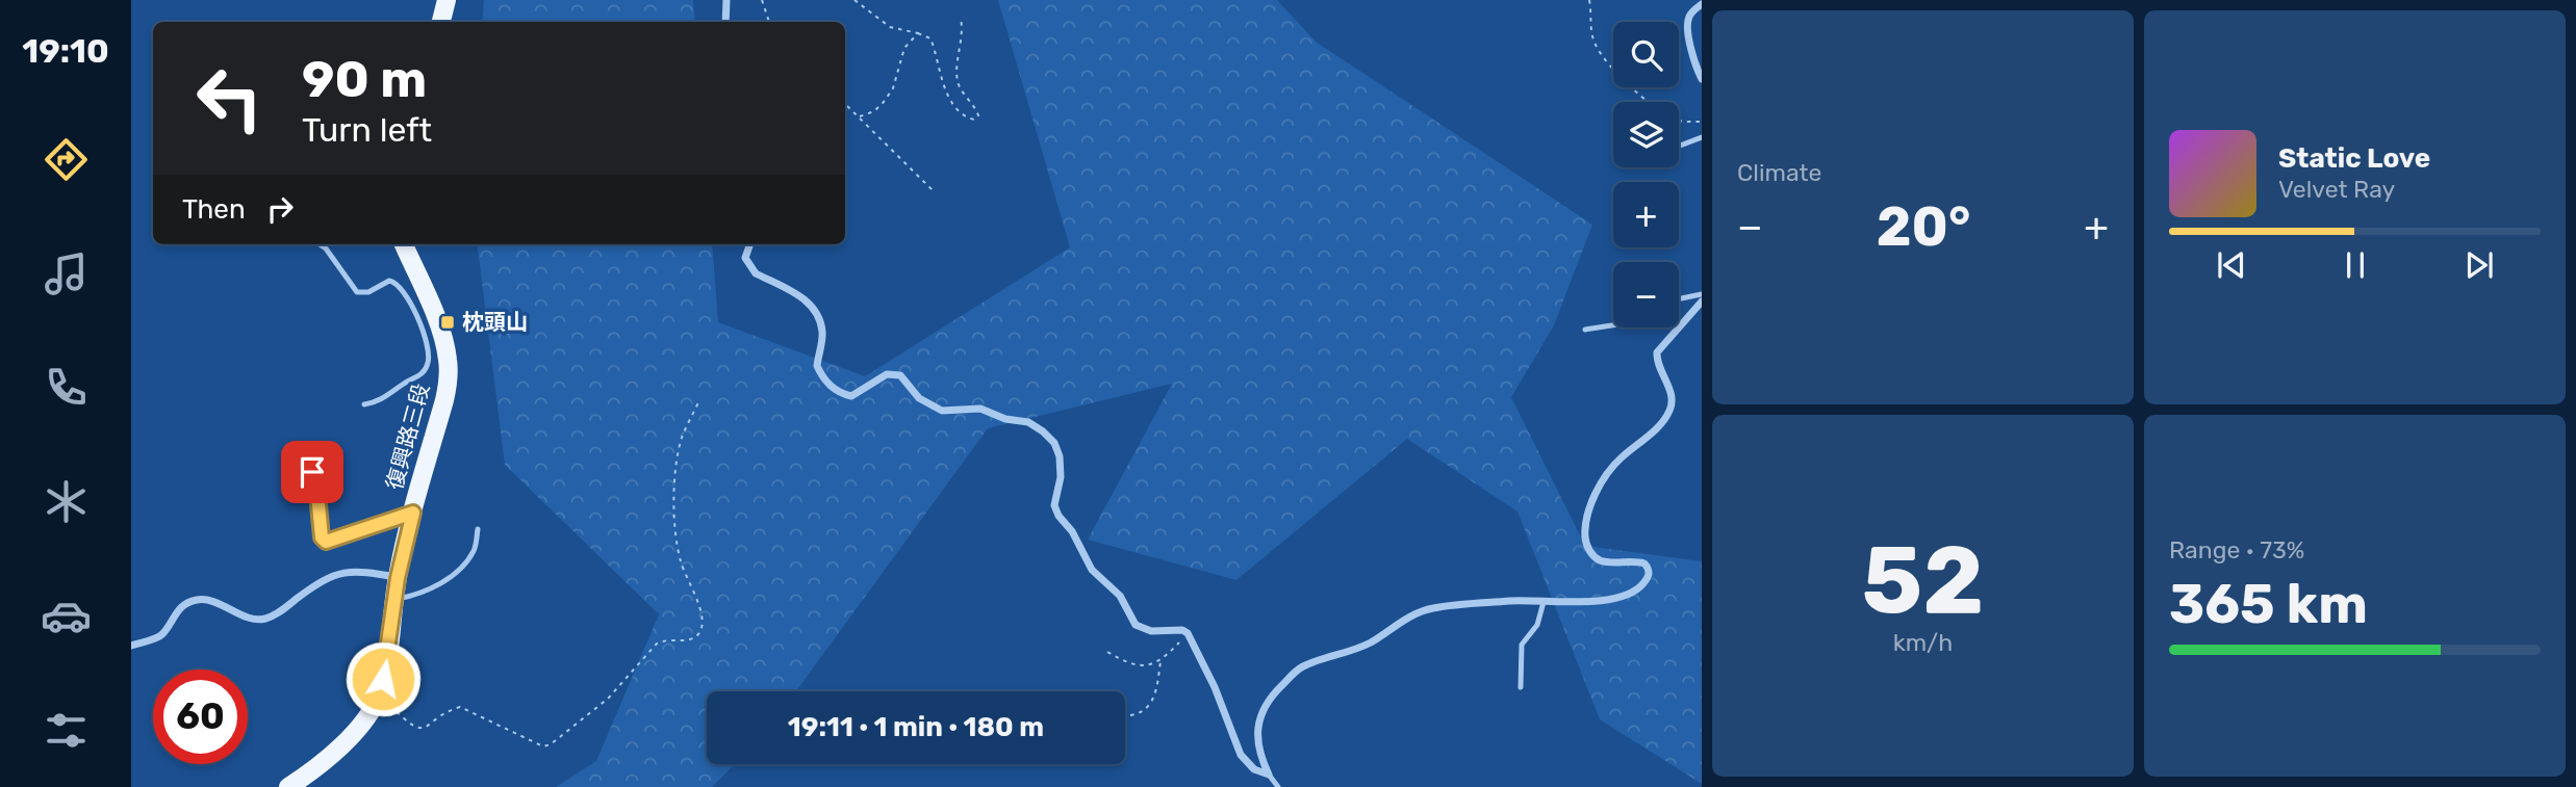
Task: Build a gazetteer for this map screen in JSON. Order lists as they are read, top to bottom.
{
  "streets": {
    "main road": ["復興路三段"]
  },
  "places": {
    "transit": ["枕頭山"]
  },
  "page": {
    "tabs": "19:10",
    "tile": [
      "Climate",
      ["52", "km/h"],
      ["Range · 73%", "365 km"]
    ],
    "map_buttons": ["+", "−"],
    "turn": ["90 m", "Turn left"],
    "song": ["Static Love", "Velvet Ray"],
    "then": "Then",
    "heat": ["−", "20°", "+"],
    "limit": "60",
    "trip": "19:11 · 1 min · 180 m"
  }
}
